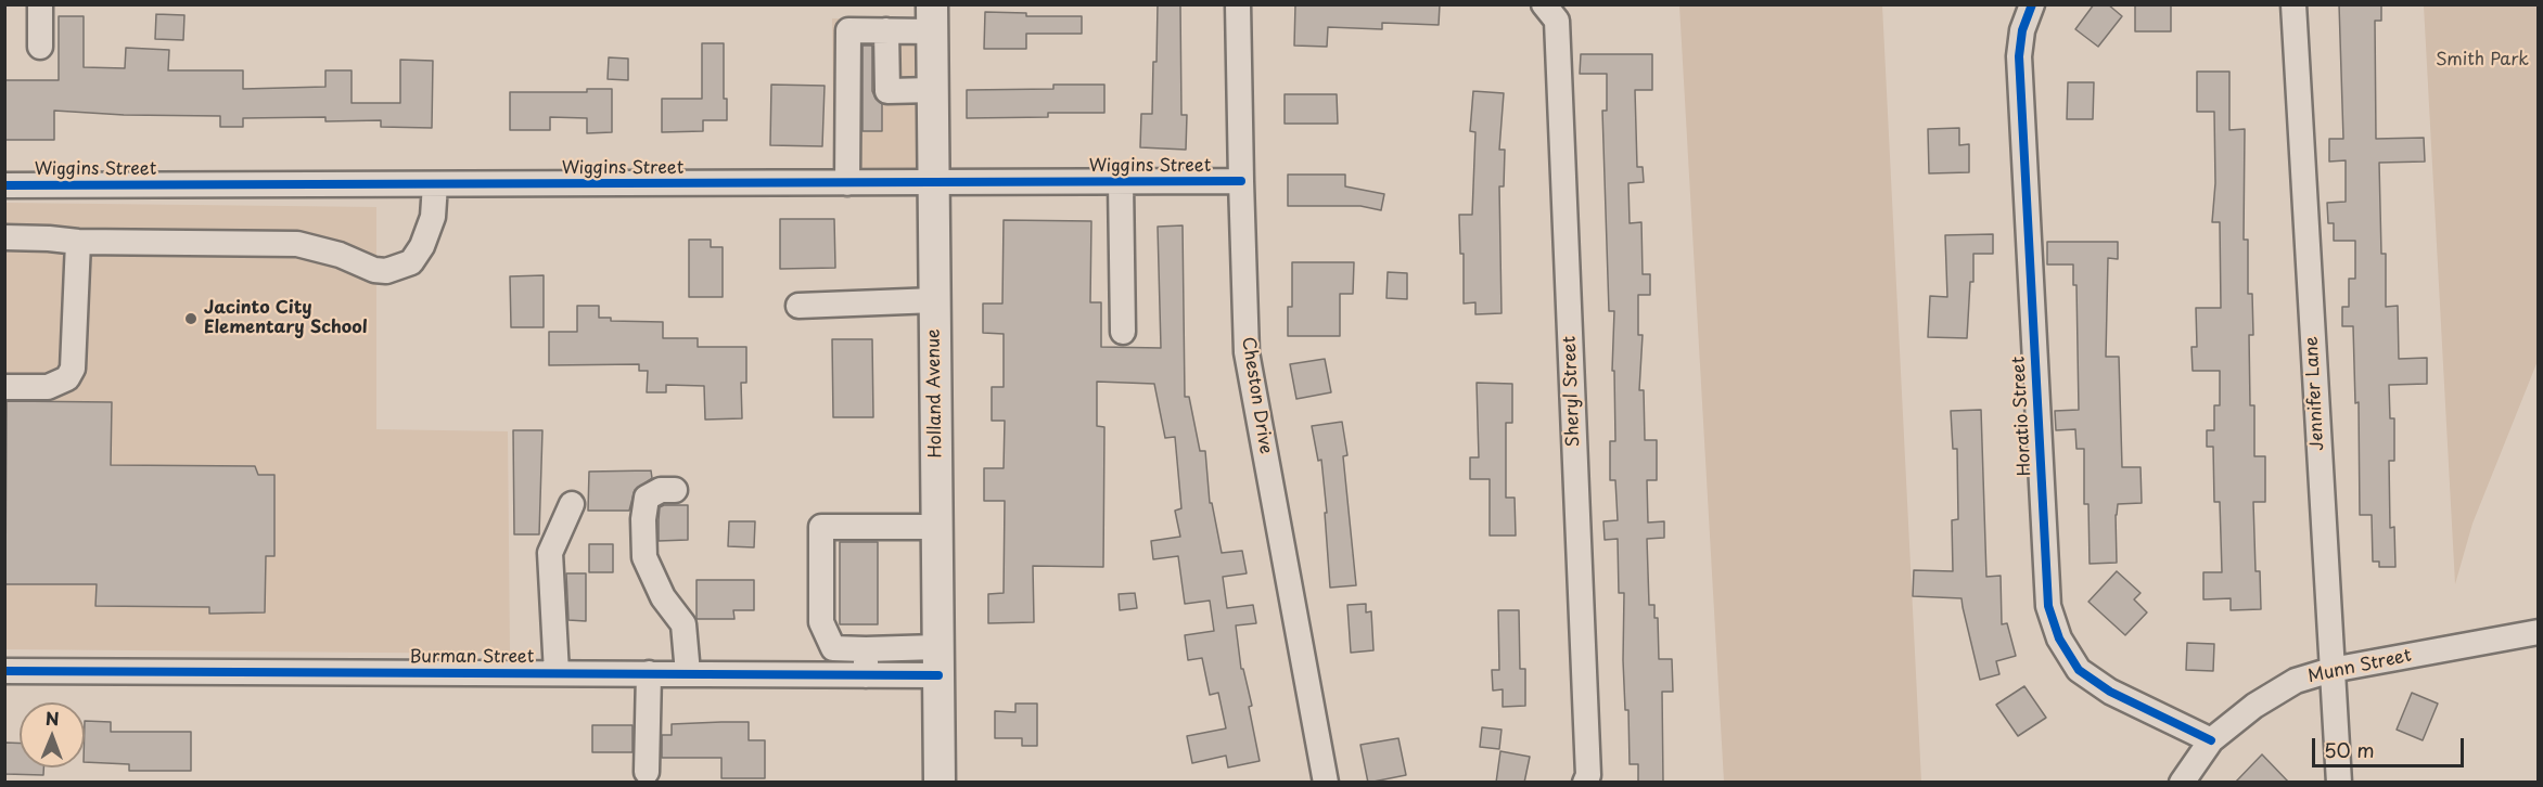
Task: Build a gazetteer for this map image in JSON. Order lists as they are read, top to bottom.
{
  "streets": {
    "main road": ["Holland Avenue"],
    "street": [
      "Wiggins Street",
      "Sheryl Street",
      "Jennifer Lane",
      "Cheston Drive",
      "Horatio Street",
      "Burman Street",
      "Munn Street"
    ]
  },
  "crossings": [
    ["Wiggins Street", "Holland Avenue"],
    ["Wiggins Street", "Cheston Drive"],
    ["Holland Avenue", "Burman Street"],
    ["Jennifer Lane", "Munn Street"],
    ["Horatio Street", "Munn Street"]
  ],
  "parks": ["Smith Park"],
  "places": ["Jacinto City Elementary School"],
  "scale_bar": "50 m",
  "north": "top"
}
